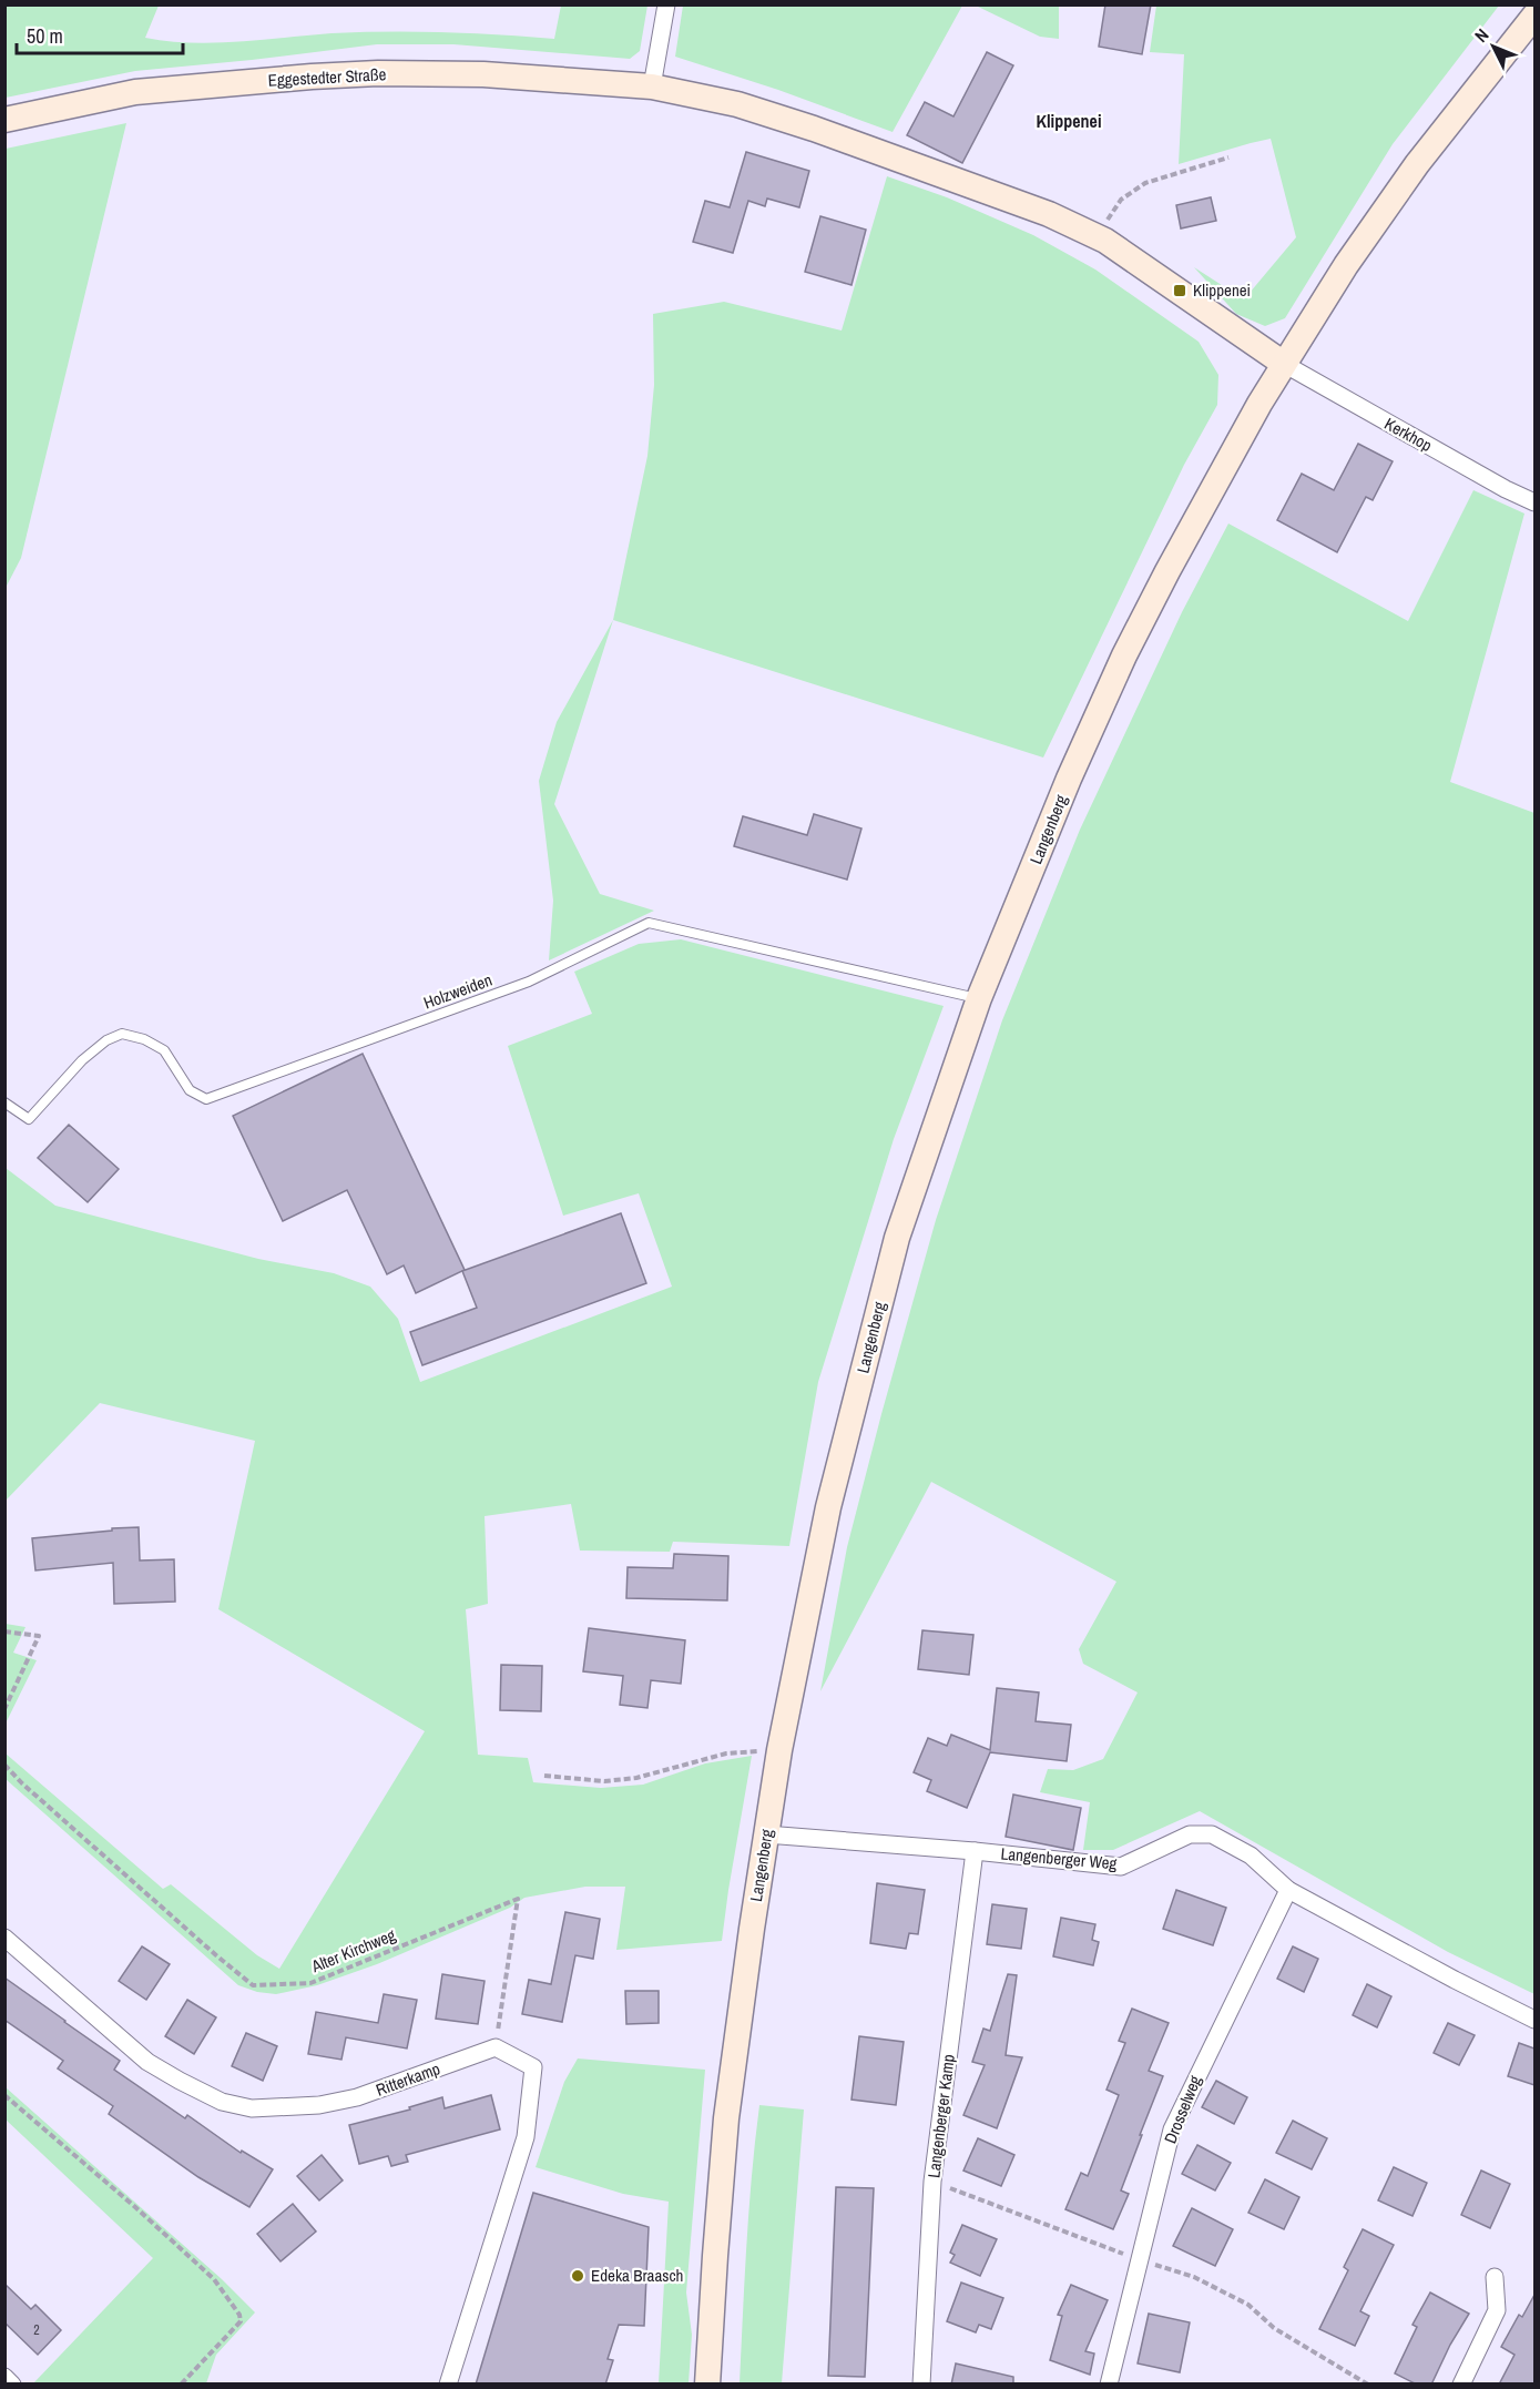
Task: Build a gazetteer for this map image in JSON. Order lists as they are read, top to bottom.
{
  "streets": {
    "main road": ["Eggestedter Straße", "Langenberg"],
    "street": [
      "Kerkhop",
      "Langenberger Weg",
      "Ritterkamp",
      "Drosselweg",
      "Langenberger Kamp"
    ],
    "lane": ["Holzweiden"],
    "path": ["Alter Kirchweg"]
  },
  "crossings": [
    ["Kerkhop", "Langenberg"],
    ["Langenberg", "Holzweiden"],
    ["Langenberg", "Langenberger Weg"],
    ["Langenberger Weg", "Drosselweg"],
    ["Langenberger Weg", "Langenberger Kamp"],
    ["Alter Kirchweg", "Ritterkamp"]
  ],
  "districts": ["Klippenei"],
  "places": {
    "transit": ["Klippenei"],
    "other": ["Edeka Braasch"]
  },
  "house_numbers": ["2"],
  "scale_bar": "50 m",
  "north": "top left"
}
